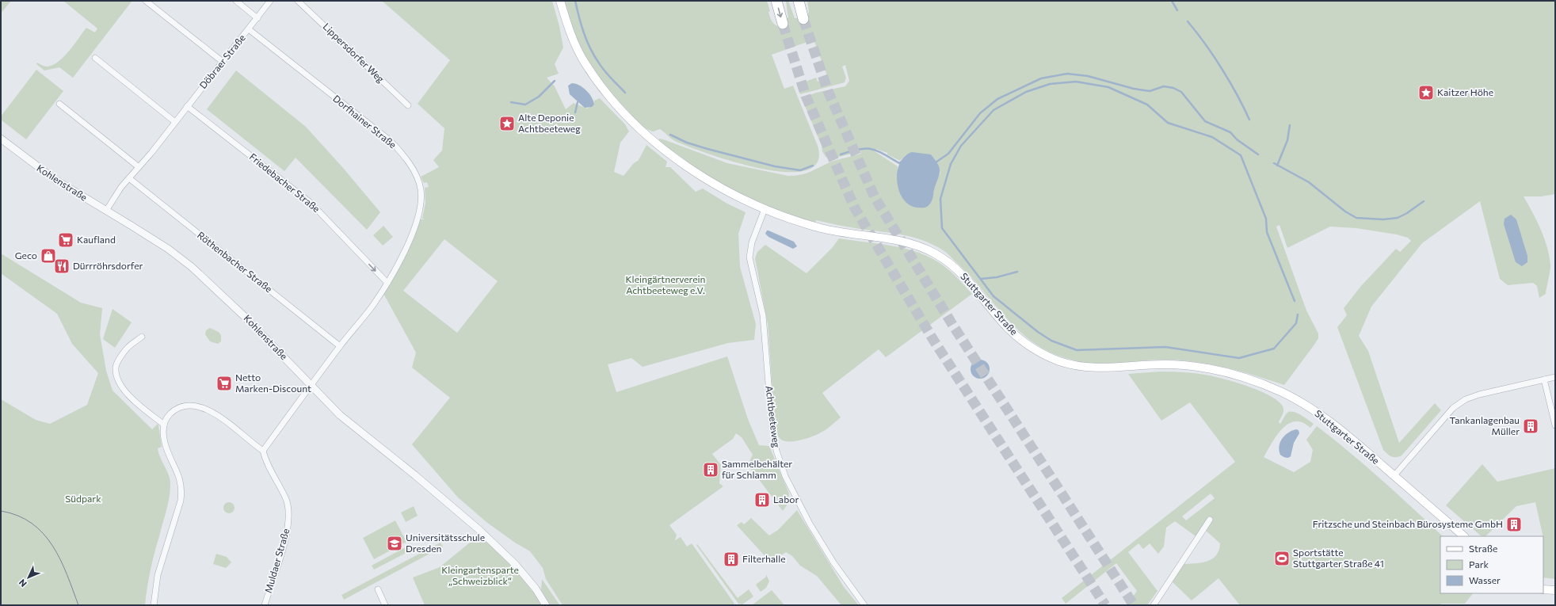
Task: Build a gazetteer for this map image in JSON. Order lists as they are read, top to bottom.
{
  "streets": {
    "main road": ["Stuttgarter Straße"],
    "street": [
      "Lippersdorfer Weg",
      "Döbraer Straße",
      "Dorfhainer Straße",
      "Kohlenstraße",
      "Friedebacher Straße",
      "Röthenbacher Straße",
      "Achtbeeteweg",
      "Muldaer Straße"
    ]
  },
  "crossings": [
    ["Döbraer Straße", "Dorfhainer Straße"],
    ["Döbraer Straße", "Kohlenstraße"],
    ["Döbraer Straße", "Friedebacher Straße"],
    ["Döbraer Straße", "Röthenbacher Straße"],
    ["Dorfhainer Straße", "Kohlenstraße"],
    ["Dorfhainer Straße", "Friedebacher Straße"],
    ["Dorfhainer Straße", "Röthenbacher Straße"],
    ["Stuttgarter Straße", "Achtbeeteweg"]
  ],
  "one_way": ["Friedebacher Straße"],
  "parks": ["Kleingärtnerverein Achtbeeteweg e.V.", "Südpark", "Kleingartensparte „Schweizblick“"],
  "places": {
    "place": ["Kaitzer Höhe", "Alte Deponie Achtbeeteweg"],
    "supermarket": ["Kaufland", "Netto Marken-Discount"],
    "shop": ["Geco"],
    "restaurant": ["Dürrröhrsdorfer"],
    "building": [
      "Tankanlagenbau Müller",
      "Sammelbehälter für Schlamm",
      "Labor",
      "Fritzsche und Steinbach Bürosysteme GmbH",
      "Filterhalle"
    ],
    "school or university": ["Universitätsschule Dresden"],
    "sports": ["Sportstätte Stuttgarter Straße 41"]
  },
  "legend": ["Straße", "Park", "Wasser"],
  "north": "bottom left"
}
